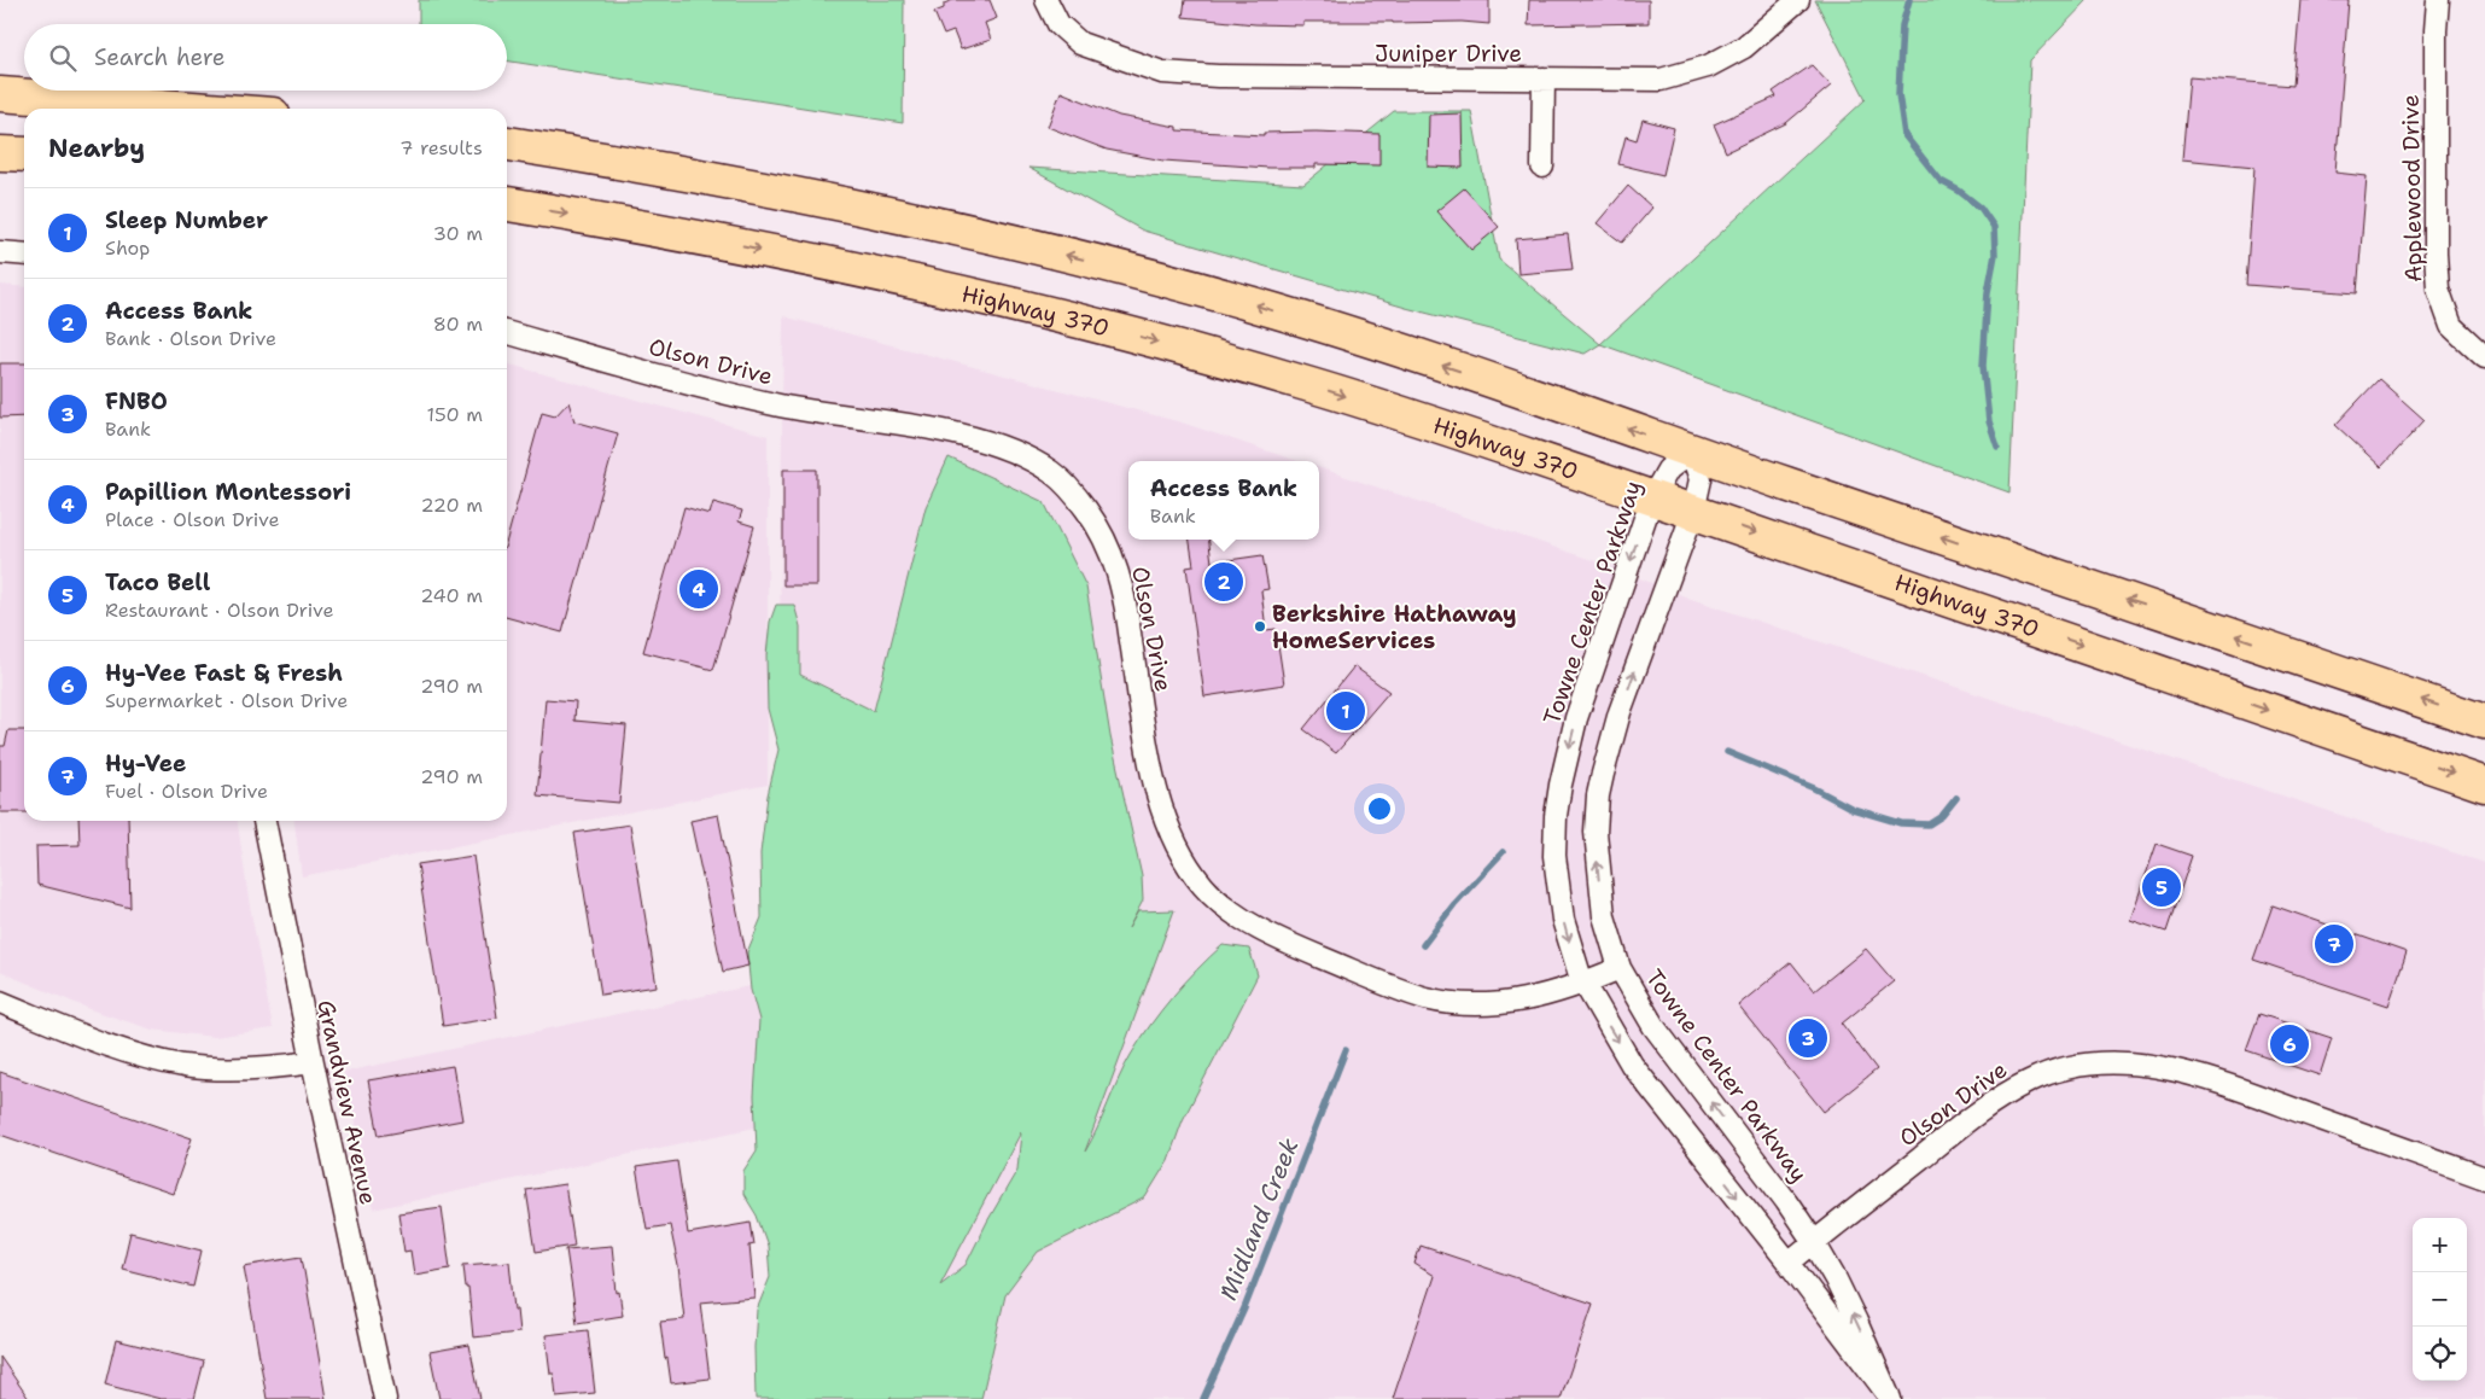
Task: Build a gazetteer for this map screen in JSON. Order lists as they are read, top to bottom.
{
  "streets": {
    "highway": ["Highway 370"],
    "street": [
      "Juniper Drive",
      "Applewood Drive",
      "Olson Drive",
      "Towne Center Parkway",
      "Grandview Avenue"
    ]
  },
  "crossings": [
    ["Highway 370", "Towne Center Parkway"],
    ["Olson Drive", "Towne Center Parkway"]
  ],
  "water": ["Midland Creek"],
  "places": ["Berkshire Hathaway HomeServices"],
  "page": {
    "search": "Search here",
    "heading": ["Nearby", "7 results"],
    "list": [
      {
        "mark": "1",
        "name": "Sleep Number",
        "note": "Shop",
        "value": "30 m"
      },
      {
        "mark": "2",
        "name": "Access Bank",
        "note": "Bank · Olson Drive",
        "value": "80 m"
      },
      {
        "mark": "3",
        "name": "FNBO",
        "note": "Bank",
        "value": "150 m"
      },
      {
        "mark": "4",
        "name": "Papillion Montessori",
        "note": "Place · Olson Drive",
        "value": "220 m"
      },
      {
        "mark": "5",
        "name": "Taco Bell",
        "note": "Restaurant · Olson Drive",
        "value": "240 m"
      },
      {
        "mark": "6",
        "name": "Hy-Vee Fast & Fresh",
        "note": "Supermarket · Olson Drive",
        "value": "290 m"
      },
      {
        "mark": "7",
        "name": "Hy-Vee",
        "note": "Fuel · Olson Drive",
        "value": "290 m"
      }
    ],
    "popup": ["Access Bank", "Bank"],
    "pins": [
      "2",
      "4",
      "1",
      "5",
      "7",
      "3",
      "6"
    ],
    "map_buttons": ["+", "−"]
  }
}
